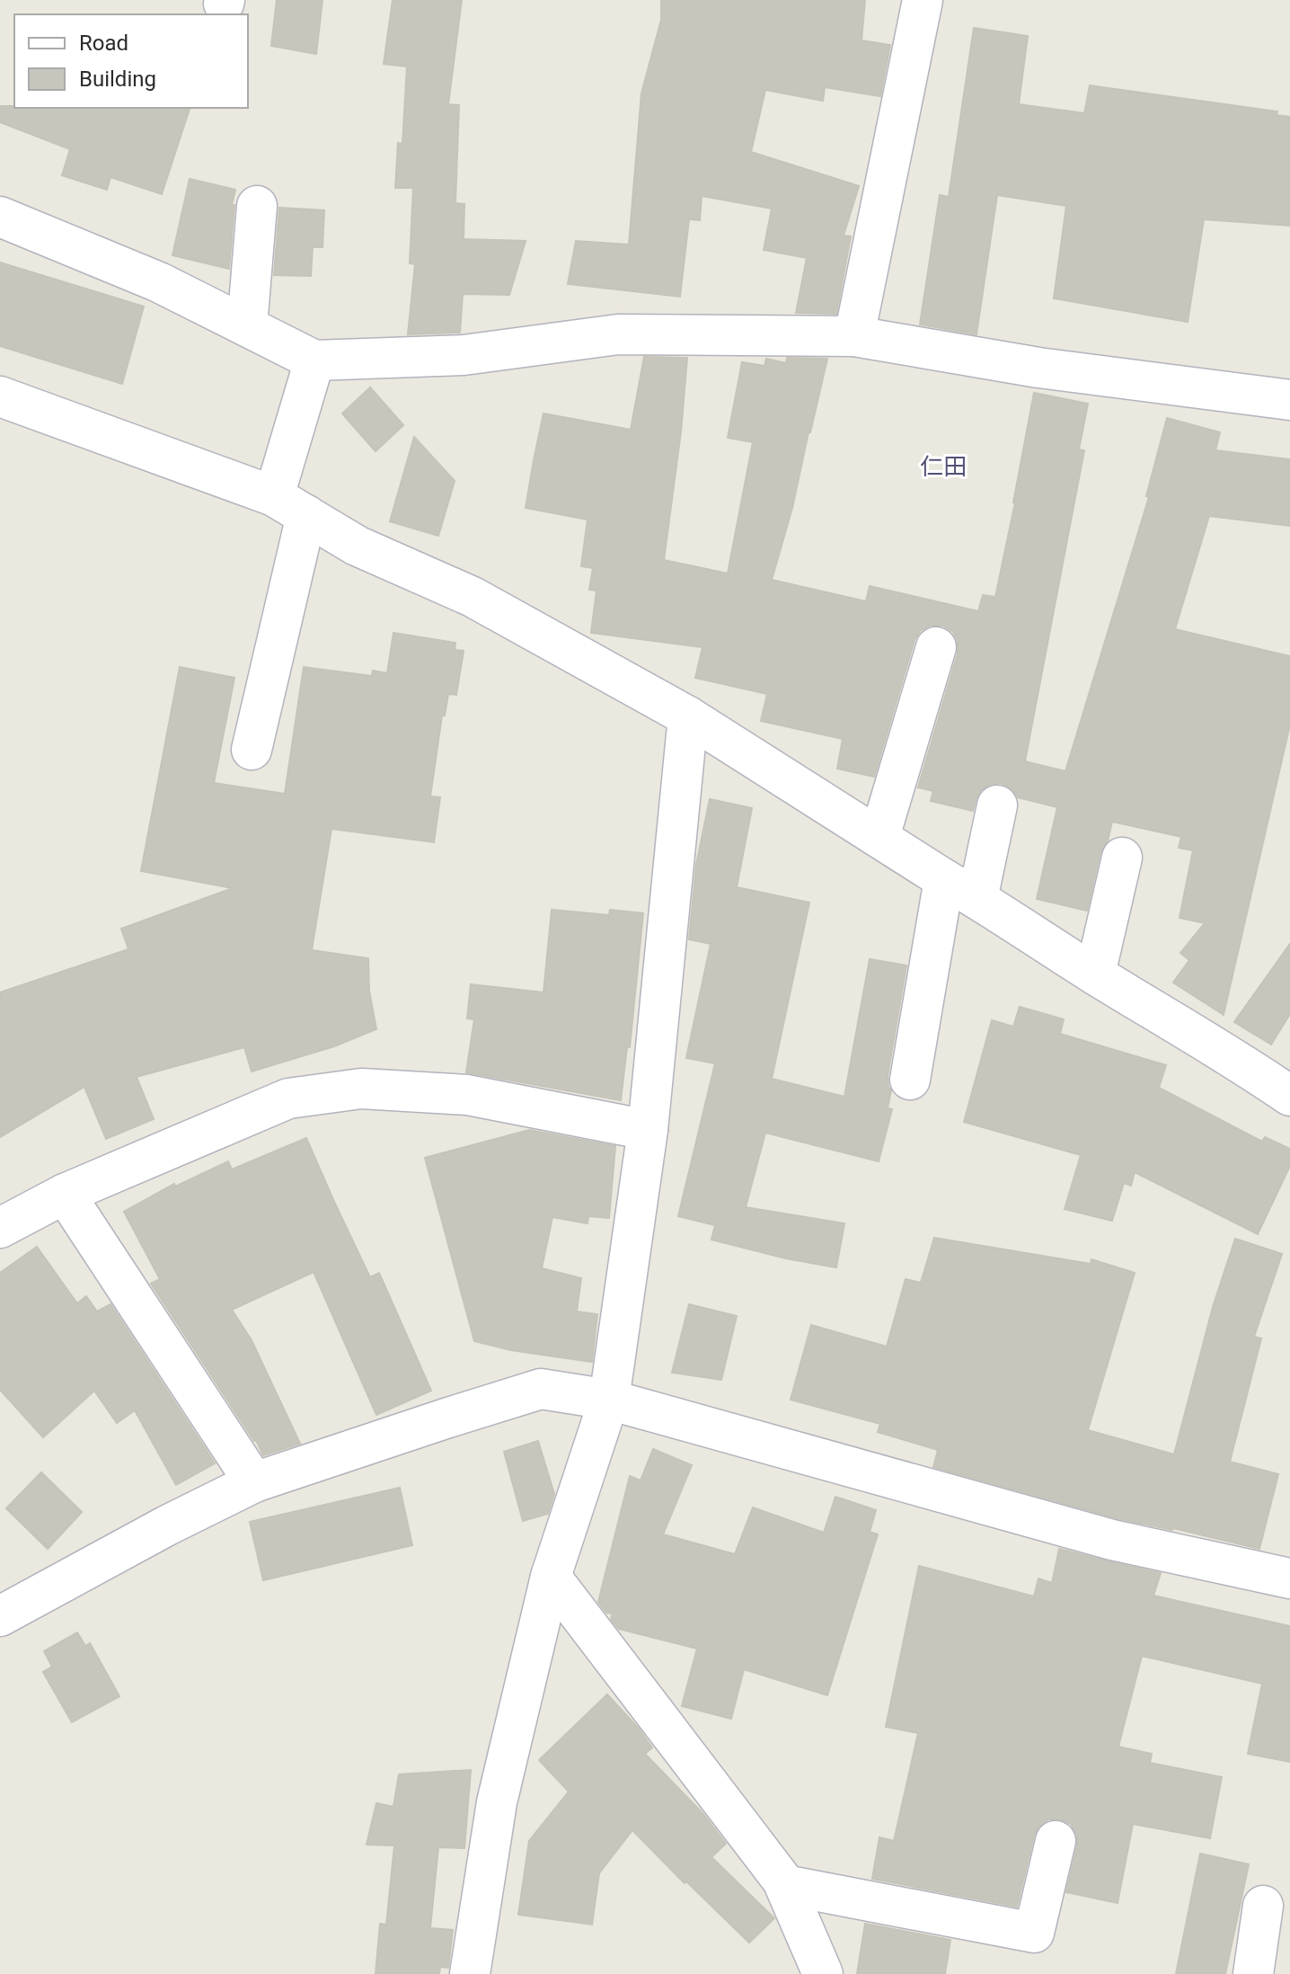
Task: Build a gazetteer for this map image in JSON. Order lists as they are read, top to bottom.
{
  "districts": ["仁田"],
  "legend": ["Road", "Building"]
}
